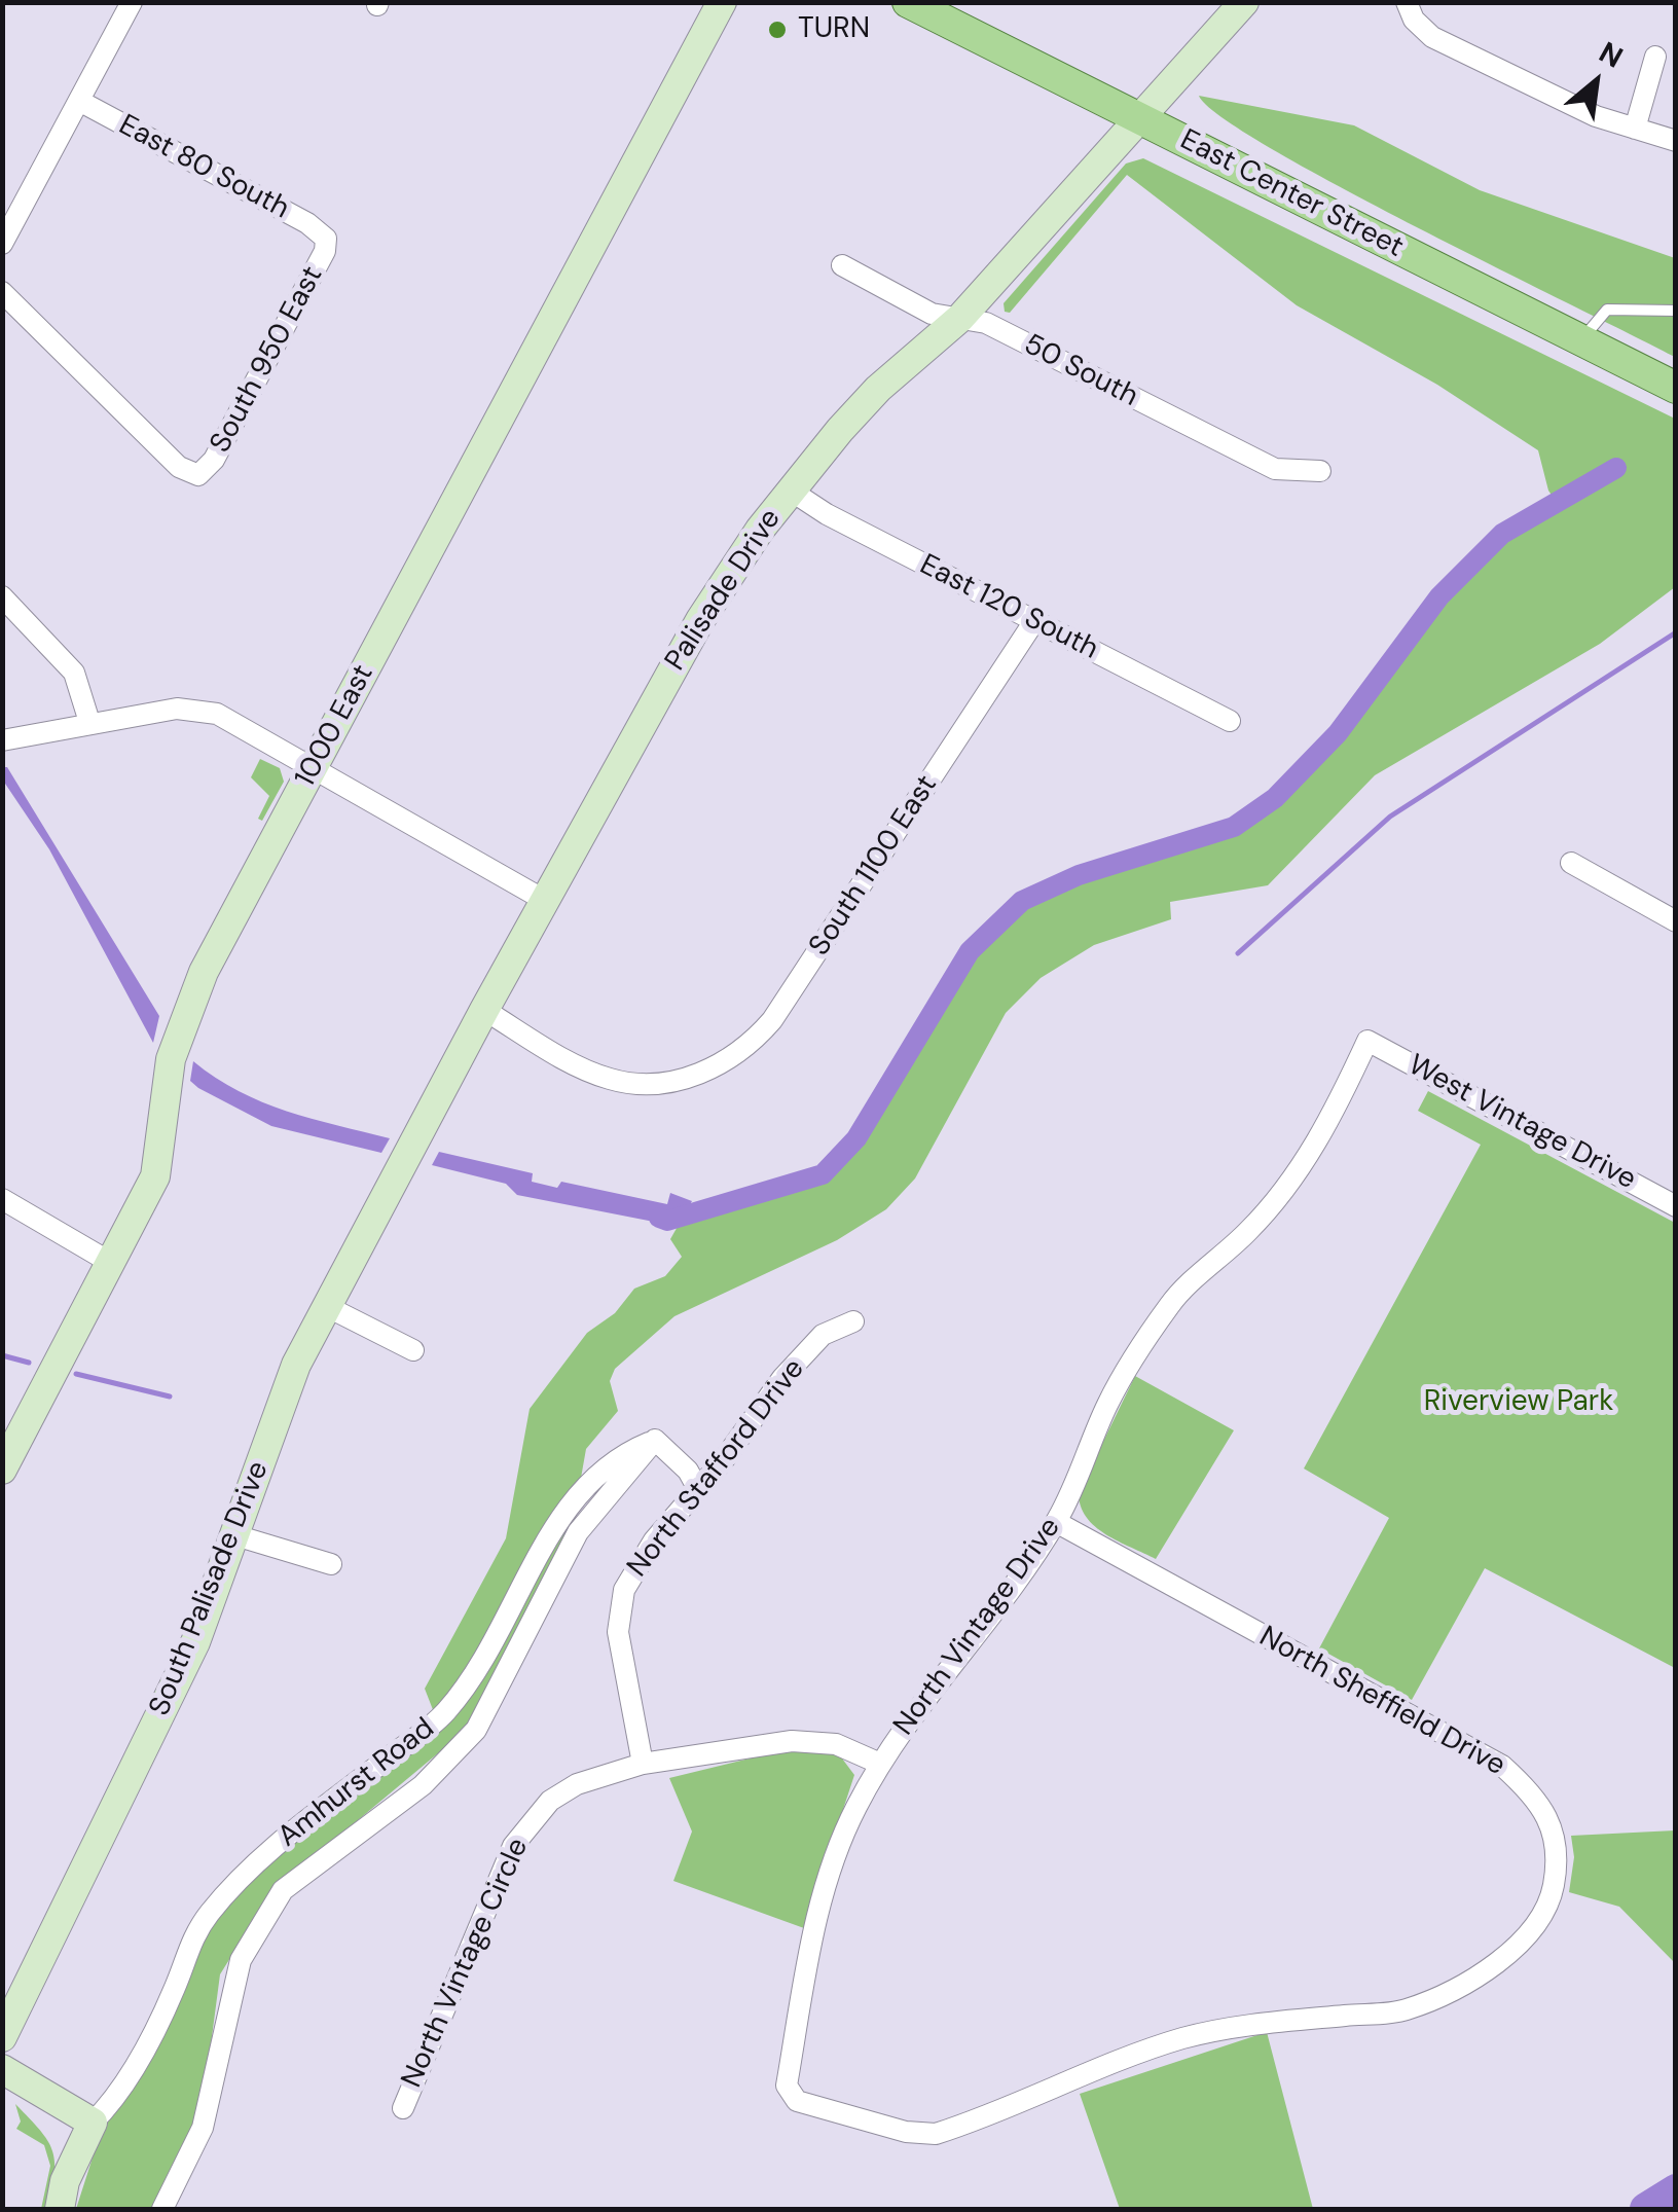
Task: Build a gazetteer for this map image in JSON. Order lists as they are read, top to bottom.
{
  "streets": {
    "main road": ["East Center Street"],
    "street": [
      "East 80 South",
      "South 950 East",
      "50 South",
      "Palisade Drive",
      "East 120 South",
      "1000 East",
      "South 1100 East",
      "West Vintage Drive",
      "North Stafford Drive",
      "South Palisade Drive",
      "North Vintage Drive",
      "North Sheffield Drive",
      "Amhurst Road",
      "North Vintage Circle"
    ]
  },
  "crossings": [
    ["East 80 South", "South 950 East"],
    ["East Center Street", "Palisade Drive"],
    ["50 South", "Palisade Drive"],
    ["Palisade Drive", "East 120 South"],
    ["Palisade Drive", "South 1100 East"],
    ["Palisade Drive", "South Palisade Drive"],
    ["East 120 South", "South 1100 East"],
    ["West Vintage Drive", "North Vintage Drive"],
    ["North Stafford Drive", "North Vintage Circle"],
    ["North Vintage Drive", "North Sheffield Drive"],
    ["North Vintage Drive", "North Vintage Circle"]
  ],
  "parks": ["Riverview Park"],
  "places": ["TURN"],
  "north": "top right"
}
